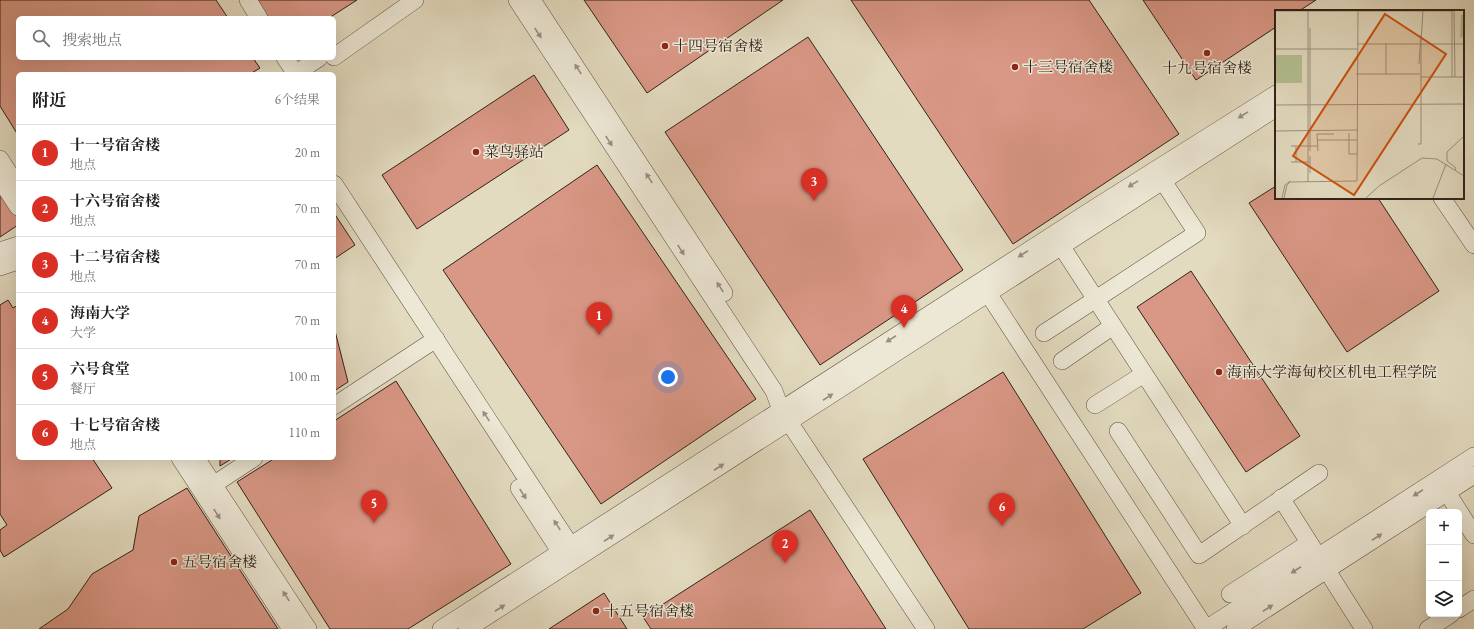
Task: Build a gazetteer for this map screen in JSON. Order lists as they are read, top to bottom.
{
  "places": [
    "十四号宿舍楼",
    "十九号宿舍楼",
    "十三号宿舍楼",
    "菜鸟驿站",
    "海南大学海甸校区机电工程学院",
    "五号宿舍楼",
    "十五号宿舍楼"
  ],
  "page": {
    "search": "搜索地点",
    "heading": ["附近", "6个结果"],
    "list": [
      {
        "mark": "1",
        "name": "十一号宿舍楼",
        "note": "地点",
        "value": "20 m"
      },
      {
        "mark": "2",
        "name": "十六号宿舍楼",
        "note": "地点",
        "value": "70 m"
      },
      {
        "mark": "3",
        "name": "十二号宿舍楼",
        "note": "地点",
        "value": "70 m"
      },
      {
        "mark": "4",
        "name": "海南大学",
        "note": "大学",
        "value": "70 m"
      },
      {
        "mark": "5",
        "name": "六号食堂",
        "note": "餐厅",
        "value": "100 m"
      },
      {
        "mark": "6",
        "name": "十七号宿舍楼",
        "note": "地点",
        "value": "110 m"
      }
    ],
    "pins": [
      "3",
      "4",
      "1",
      "5",
      "6",
      "2"
    ],
    "map_buttons": ["+", "−"]
  }
}
